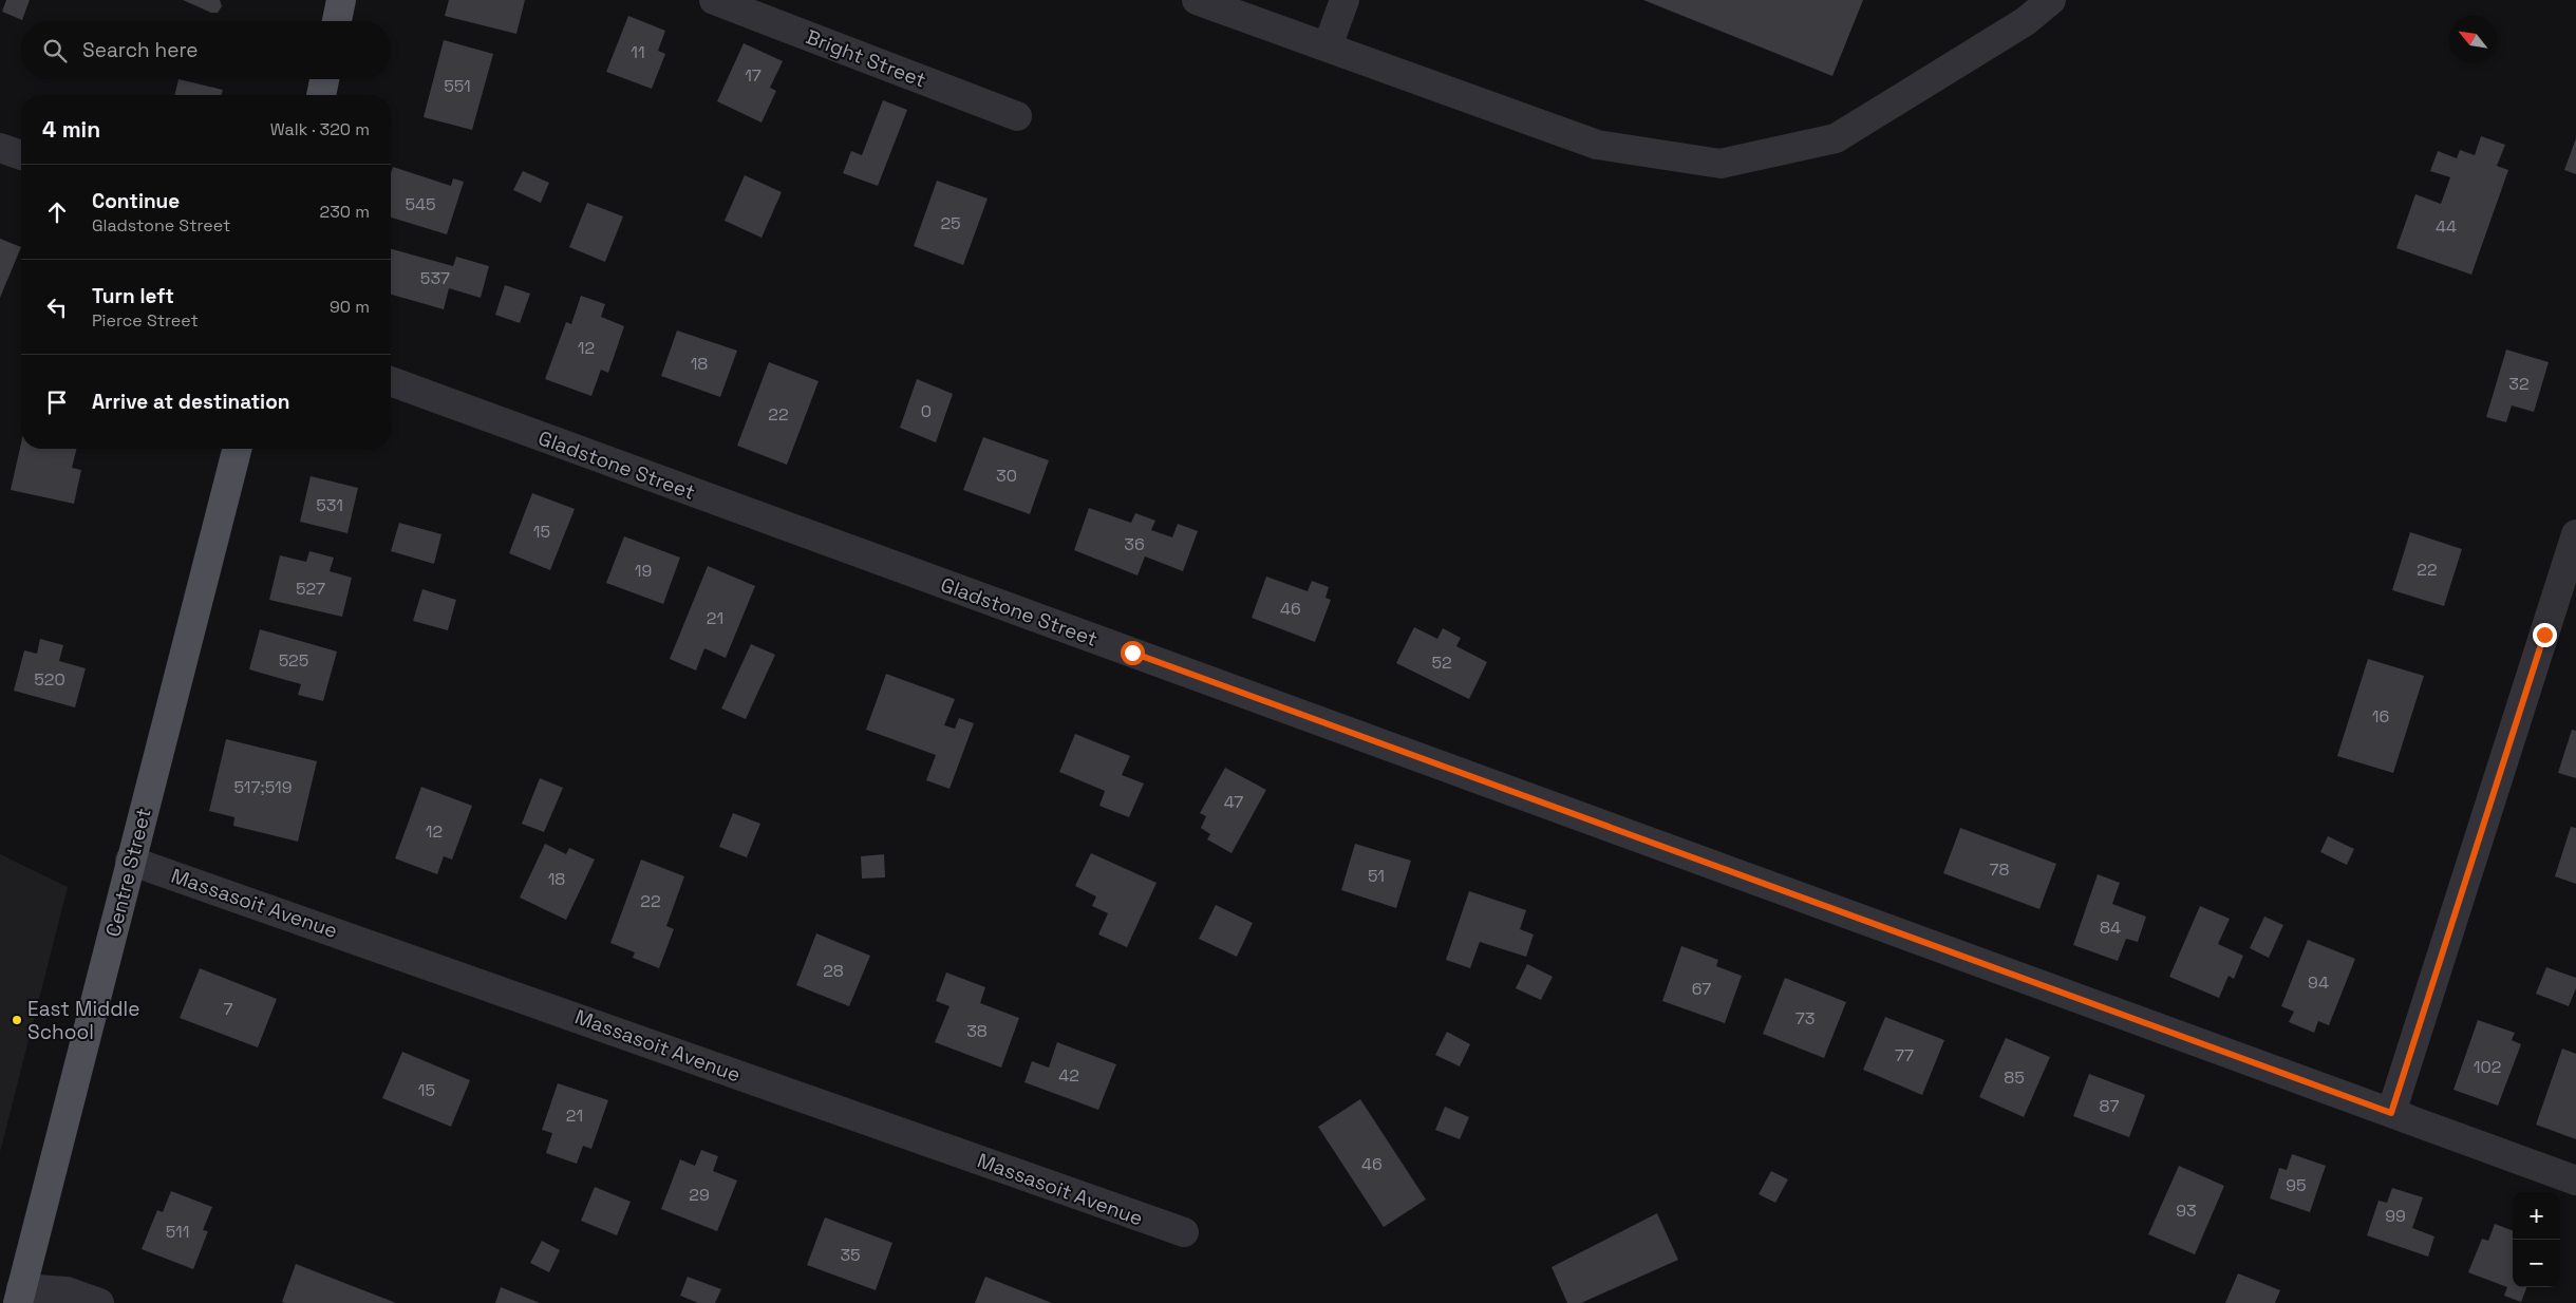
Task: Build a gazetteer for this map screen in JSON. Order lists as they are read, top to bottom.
{
  "streets": {
    "main road": ["Centre Street"],
    "street": ["Bright Street", "Gladstone Street", "Massasoit Avenue"]
  },
  "crossings": [
    ["Centre Street", "Massasoit Avenue"]
  ],
  "places": ["East Middle School"],
  "house_numbers": [
    "11",
    "17",
    "551",
    "545",
    "25",
    "44",
    "537",
    "12",
    "18",
    "32",
    "0",
    "22",
    "30",
    "531",
    "15",
    "36",
    "22",
    "19",
    "527",
    "46",
    "21",
    "525",
    "52",
    "520",
    "16",
    "517;519",
    "47",
    "12",
    "78",
    "51",
    "18",
    "22",
    "84",
    "28",
    "94",
    "67",
    "7",
    "73",
    "38",
    "77",
    "102",
    "42",
    "85",
    "15",
    "87",
    "21",
    "46",
    "95",
    "29",
    "93",
    "99",
    "511",
    "35"
  ],
  "north": "top left",
  "page": {
    "search": "Search here",
    "heading": ["4 min", "Walk · 320 m"],
    "list": [
      ["Continue", "Gladstone Street", "230 m"],
      ["Turn left", "Pierce Street", "90 m"],
      "Arrive at destination"
    ],
    "map_buttons": ["+", "−"]
  }
}
